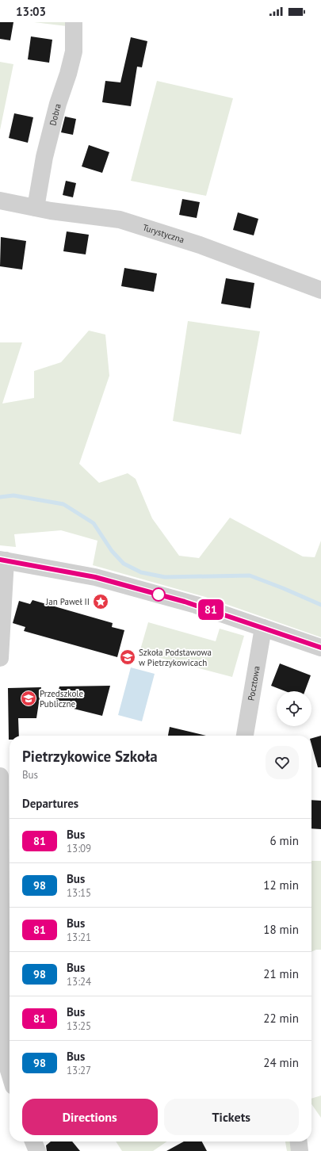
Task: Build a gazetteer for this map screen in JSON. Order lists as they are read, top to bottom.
{
  "streets": {
    "street": ["Dobra", "Turystyczna", "Pocztowa"]
  },
  "crossings": [
    ["Dobra", "Turystyczna"]
  ],
  "places": {
    "place": ["Jan Paweł II"],
    "school or university": ["Szkoła Podstawowa w Pietrzykowicach", "Przedszkole Publiczne"]
  },
  "lines": ["bus line 81"],
  "page": {
    "status": "13:03",
    "on_map": "81",
    "heading": [
      ["Pietrzykowice Szkoła", "Bus"],
      "Departures"
    ],
    "list": [
      {
        "mark": "81",
        "name": "Bus",
        "note": "13:09",
        "value": "6 min"
      },
      {
        "mark": "98",
        "name": "Bus",
        "note": "13:15",
        "value": "12 min"
      },
      {
        "mark": "81",
        "name": "Bus",
        "note": "13:21",
        "value": "18 min"
      },
      {
        "mark": "98",
        "name": "Bus",
        "note": "13:24",
        "value": "21 min"
      },
      {
        "mark": "81",
        "name": "Bus",
        "note": "13:25",
        "value": "22 min"
      },
      {
        "mark": "98",
        "name": "Bus",
        "note": "13:27",
        "value": "24 min"
      }
    ],
    "buttons": ["Directions", "Tickets"]
  }
}
